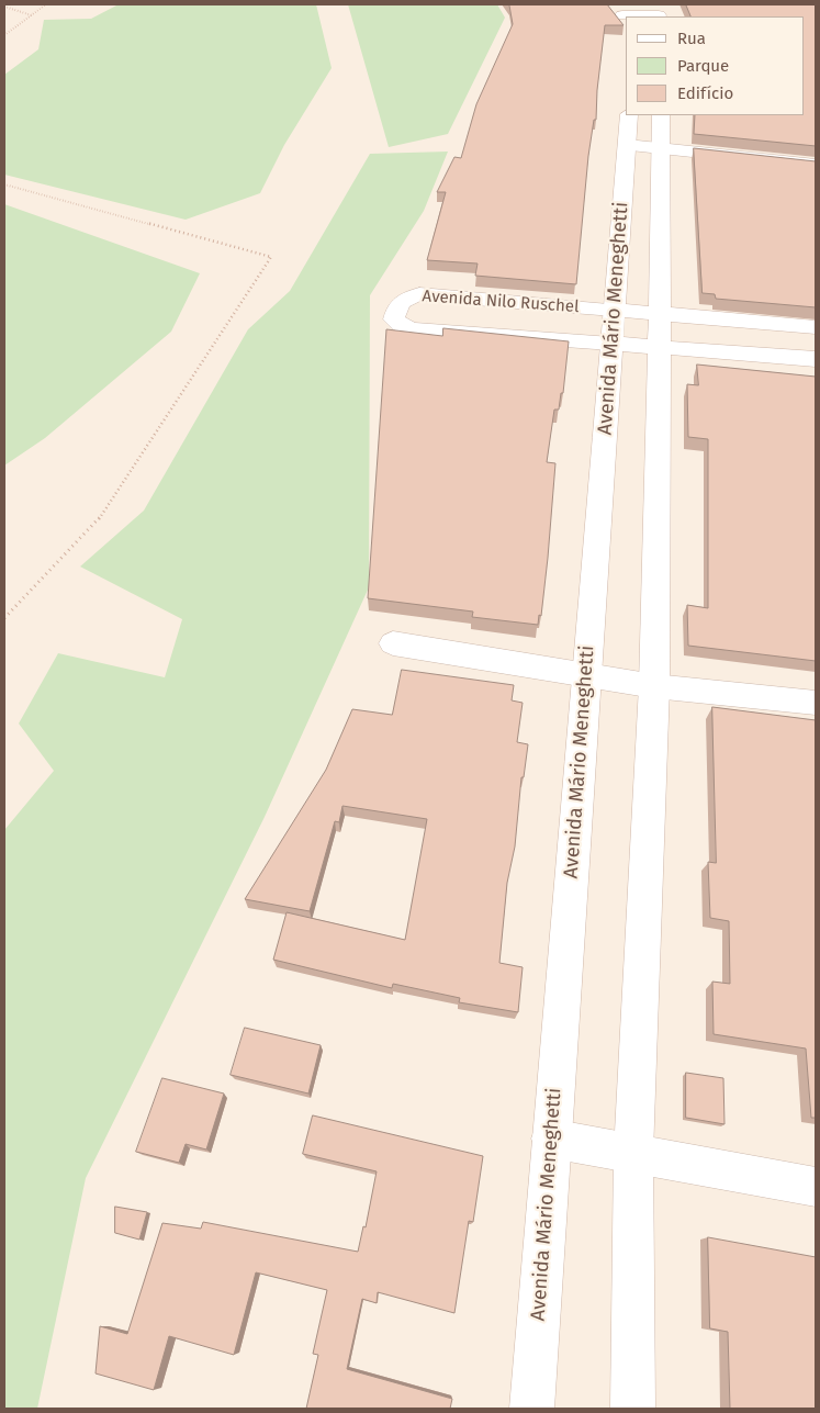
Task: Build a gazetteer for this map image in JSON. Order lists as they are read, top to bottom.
{
  "streets": {
    "street": ["Avenida Nilo Ruschel", "Avenida Mário Meneghetti"]
  },
  "crossings": [
    ["Avenida Nilo Ruschel", "Avenida Mário Meneghetti"]
  ],
  "legend": ["Rua", "Parque", "Edifício"]
}
